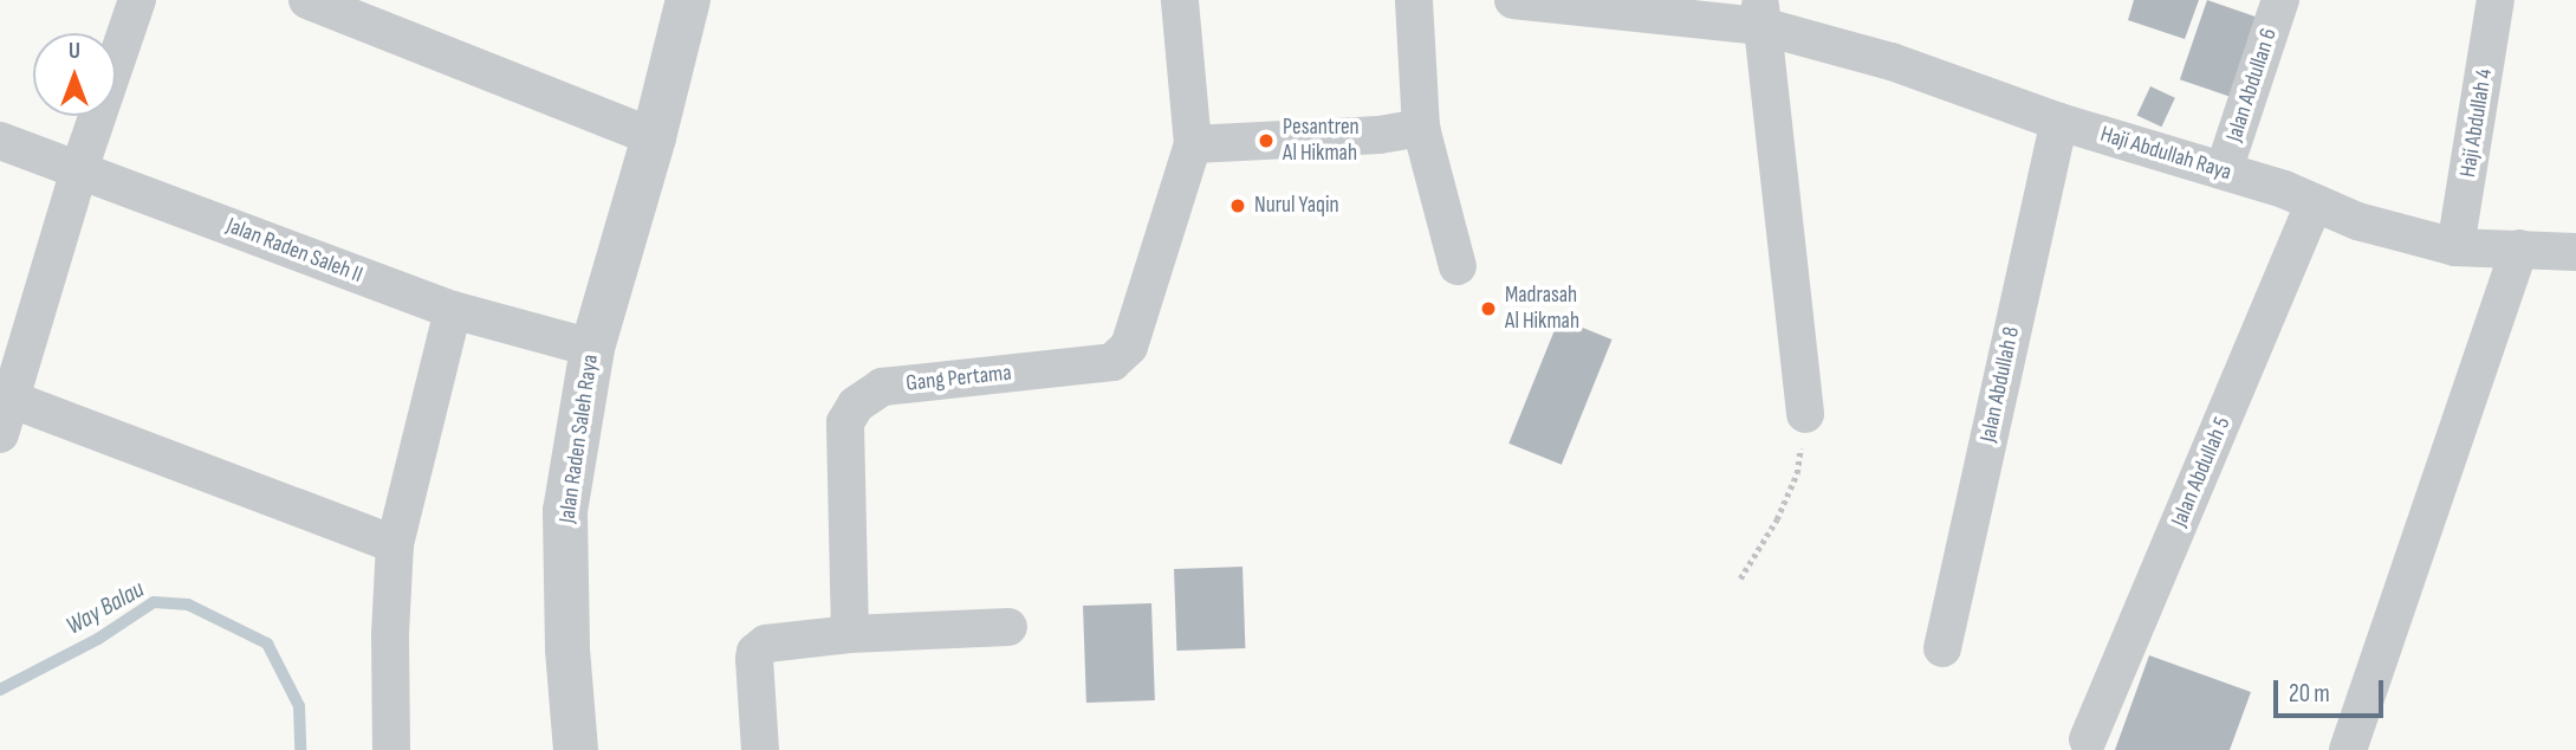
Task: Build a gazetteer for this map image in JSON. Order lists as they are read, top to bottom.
{
  "streets": {
    "street": [
      "Jalan Abdullan 6",
      "Haji Abdullah 4",
      "Haji Abdullah Raya",
      "Jalan Raden Saleh II",
      "Gang Pertama",
      "Jalan Abdullah 8",
      "Jalan Raden Saleh Raya",
      "Jalan Abdullah 5"
    ]
  },
  "crossings": [
    ["Jalan Abdullan 6", "Haji Abdullah Raya"],
    ["Haji Abdullah 4", "Haji Abdullah Raya"],
    ["Haji Abdullah Raya", "Jalan Abdullah 8"],
    ["Haji Abdullah Raya", "Jalan Abdullah 5"],
    ["Jalan Raden Saleh II", "Jalan Raden Saleh Raya"]
  ],
  "water": ["Way Balau"],
  "places": ["Pesantren Al Hikmah", "Nurul Yaqin", "Madrasah Al Hikmah"],
  "scale_bar": "20 m",
  "north": "top"
}
